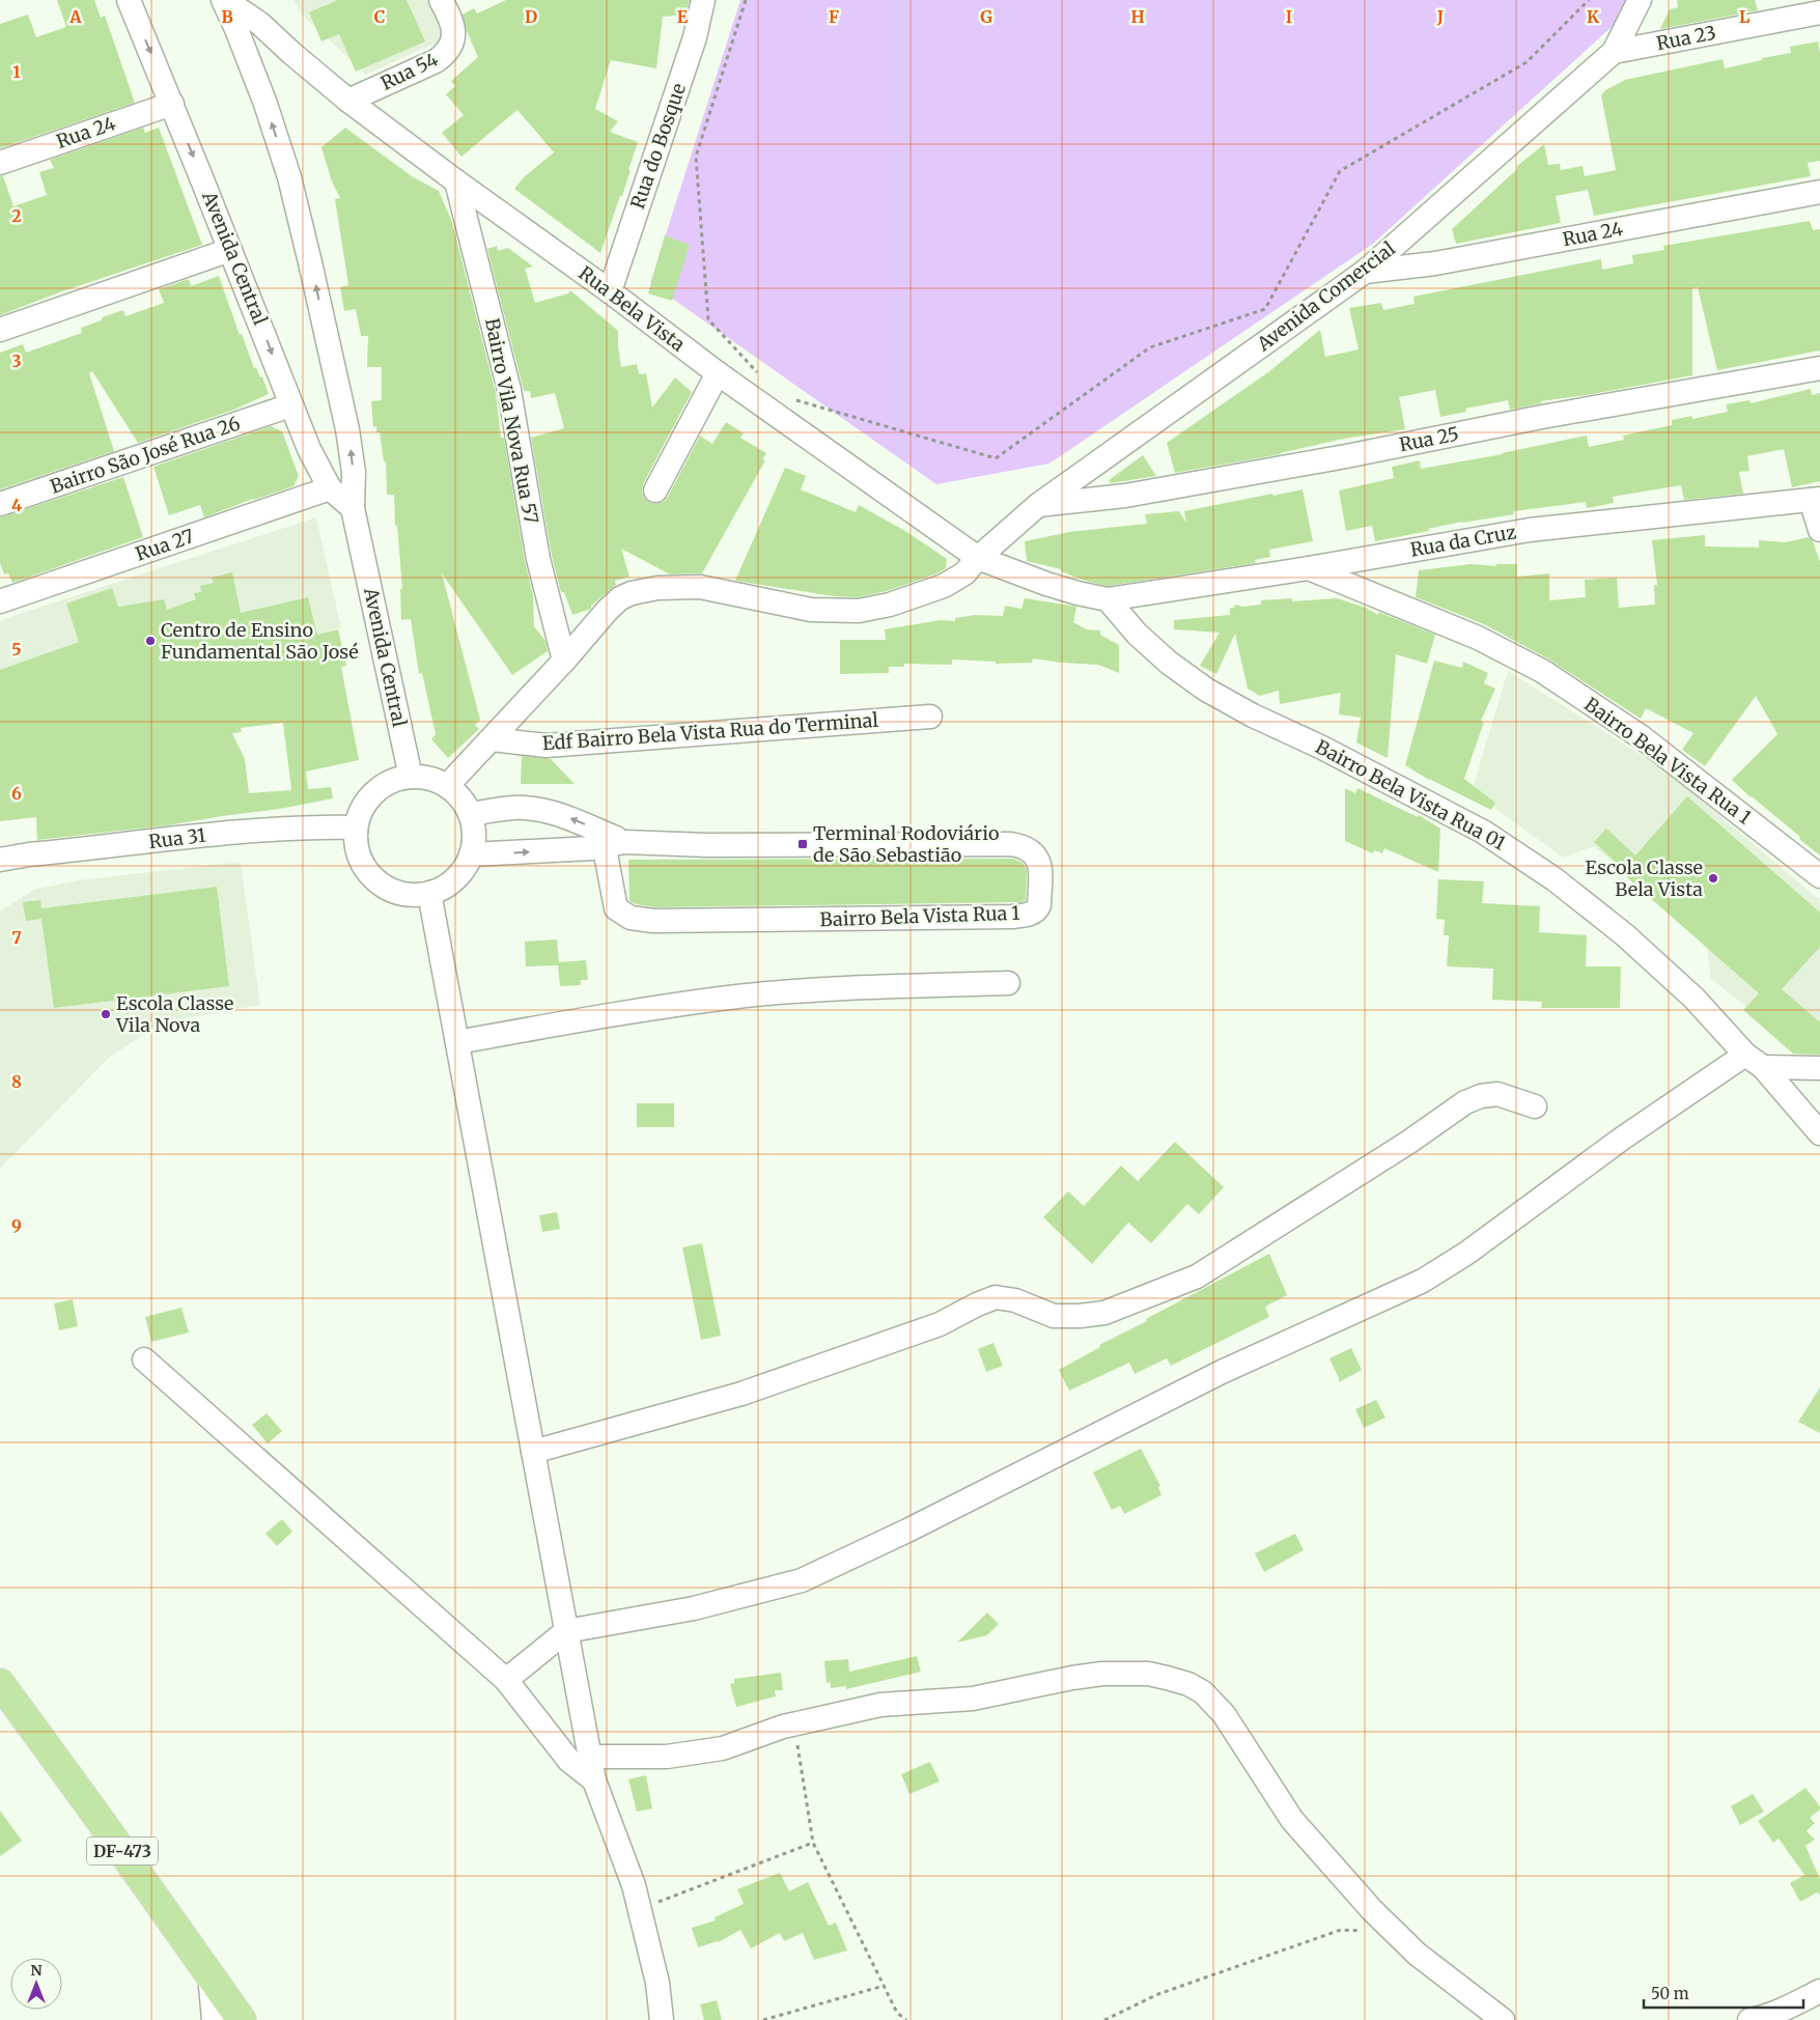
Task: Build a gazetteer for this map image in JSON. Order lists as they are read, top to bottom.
{
  "streets": {
    "main road": ["DF-473"],
    "street": [
      "Rua 23",
      "Rua 54",
      "Rua 24",
      "Rua do Bosque",
      "Avenida Central",
      "Avenida Comercial",
      "Rua Bela Vista",
      "Bairro Vila Nova Rua 57",
      "Rua 25",
      "Bairro São José Rua 26",
      "Rua da Cruz",
      "Rua 27",
      "Edf Bairro Bela Vista Rua do Terminal",
      "Bairro Bela Vista Rua 1",
      "Bairro Bela Vista Rua 01",
      "Rua 31"
    ]
  },
  "crossings": [
    ["Rua 23", "Avenida Comercial"],
    ["Rua 54", "Rua Bela Vista"],
    ["Rua 24", "Avenida Central"],
    ["Rua 24", "Avenida Comercial"],
    ["Rua do Bosque", "Rua Bela Vista"],
    ["Avenida Central", "Avenida Comercial"],
    ["Avenida Central", "Rua Bela Vista"],
    ["Avenida Central", "Bairro São José Rua 26"],
    ["Avenida Central", "Rua 27"],
    ["Avenida Central", "Rua 31"],
    ["Avenida Comercial", "Rua Bela Vista"],
    ["Avenida Comercial", "Bairro Vila Nova Rua 57"],
    ["Avenida Comercial", "Rua 25"],
    ["Avenida Comercial", "Edf Bairro Bela Vista Rua do Terminal"],
    ["Avenida Comercial", "Rua 31"],
    ["Rua Bela Vista", "Bairro Vila Nova Rua 57"],
    ["Rua Bela Vista", "Rua da Cruz"],
    ["Rua Bela Vista", "Bairro Bela Vista Rua 01"],
    ["Rua da Cruz", "Bairro Bela Vista Rua 1"],
    ["Rua da Cruz", "Bairro Bela Vista Rua 01"]
  ],
  "places": {
    "other": ["Centro de Ensino Fundamental São José", "Escola Classe Bela Vista", "Escola Classe Vila Nova"],
    "transit": ["Terminal Rodoviário de São Sebastião"]
  },
  "scale_bar": "50 m",
  "north": "top",
  "grid": {
    "columns": [
      "A",
      "B",
      "C",
      "D",
      "E",
      "F",
      "G",
      "H",
      "I",
      "J",
      "K",
      "L"
    ],
    "rows": [
      "1",
      "2",
      "3",
      "4",
      "5",
      "6",
      "7",
      "8",
      "9"
    ]
  }
}
